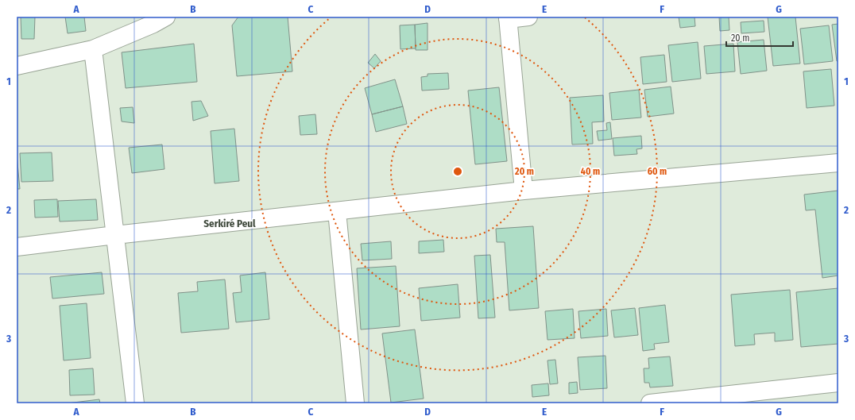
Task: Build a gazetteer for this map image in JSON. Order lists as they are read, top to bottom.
{
  "districts": ["Serkiré Peul"],
  "scale_bar": "20 m",
  "grid": {
    "columns": [
      "A",
      "B",
      "C",
      "D",
      "E",
      "F",
      "G"
    ],
    "rows": ["1", "2", "3"]
  },
  "rings": ["20 m", "40 m", "60 m"]
}
